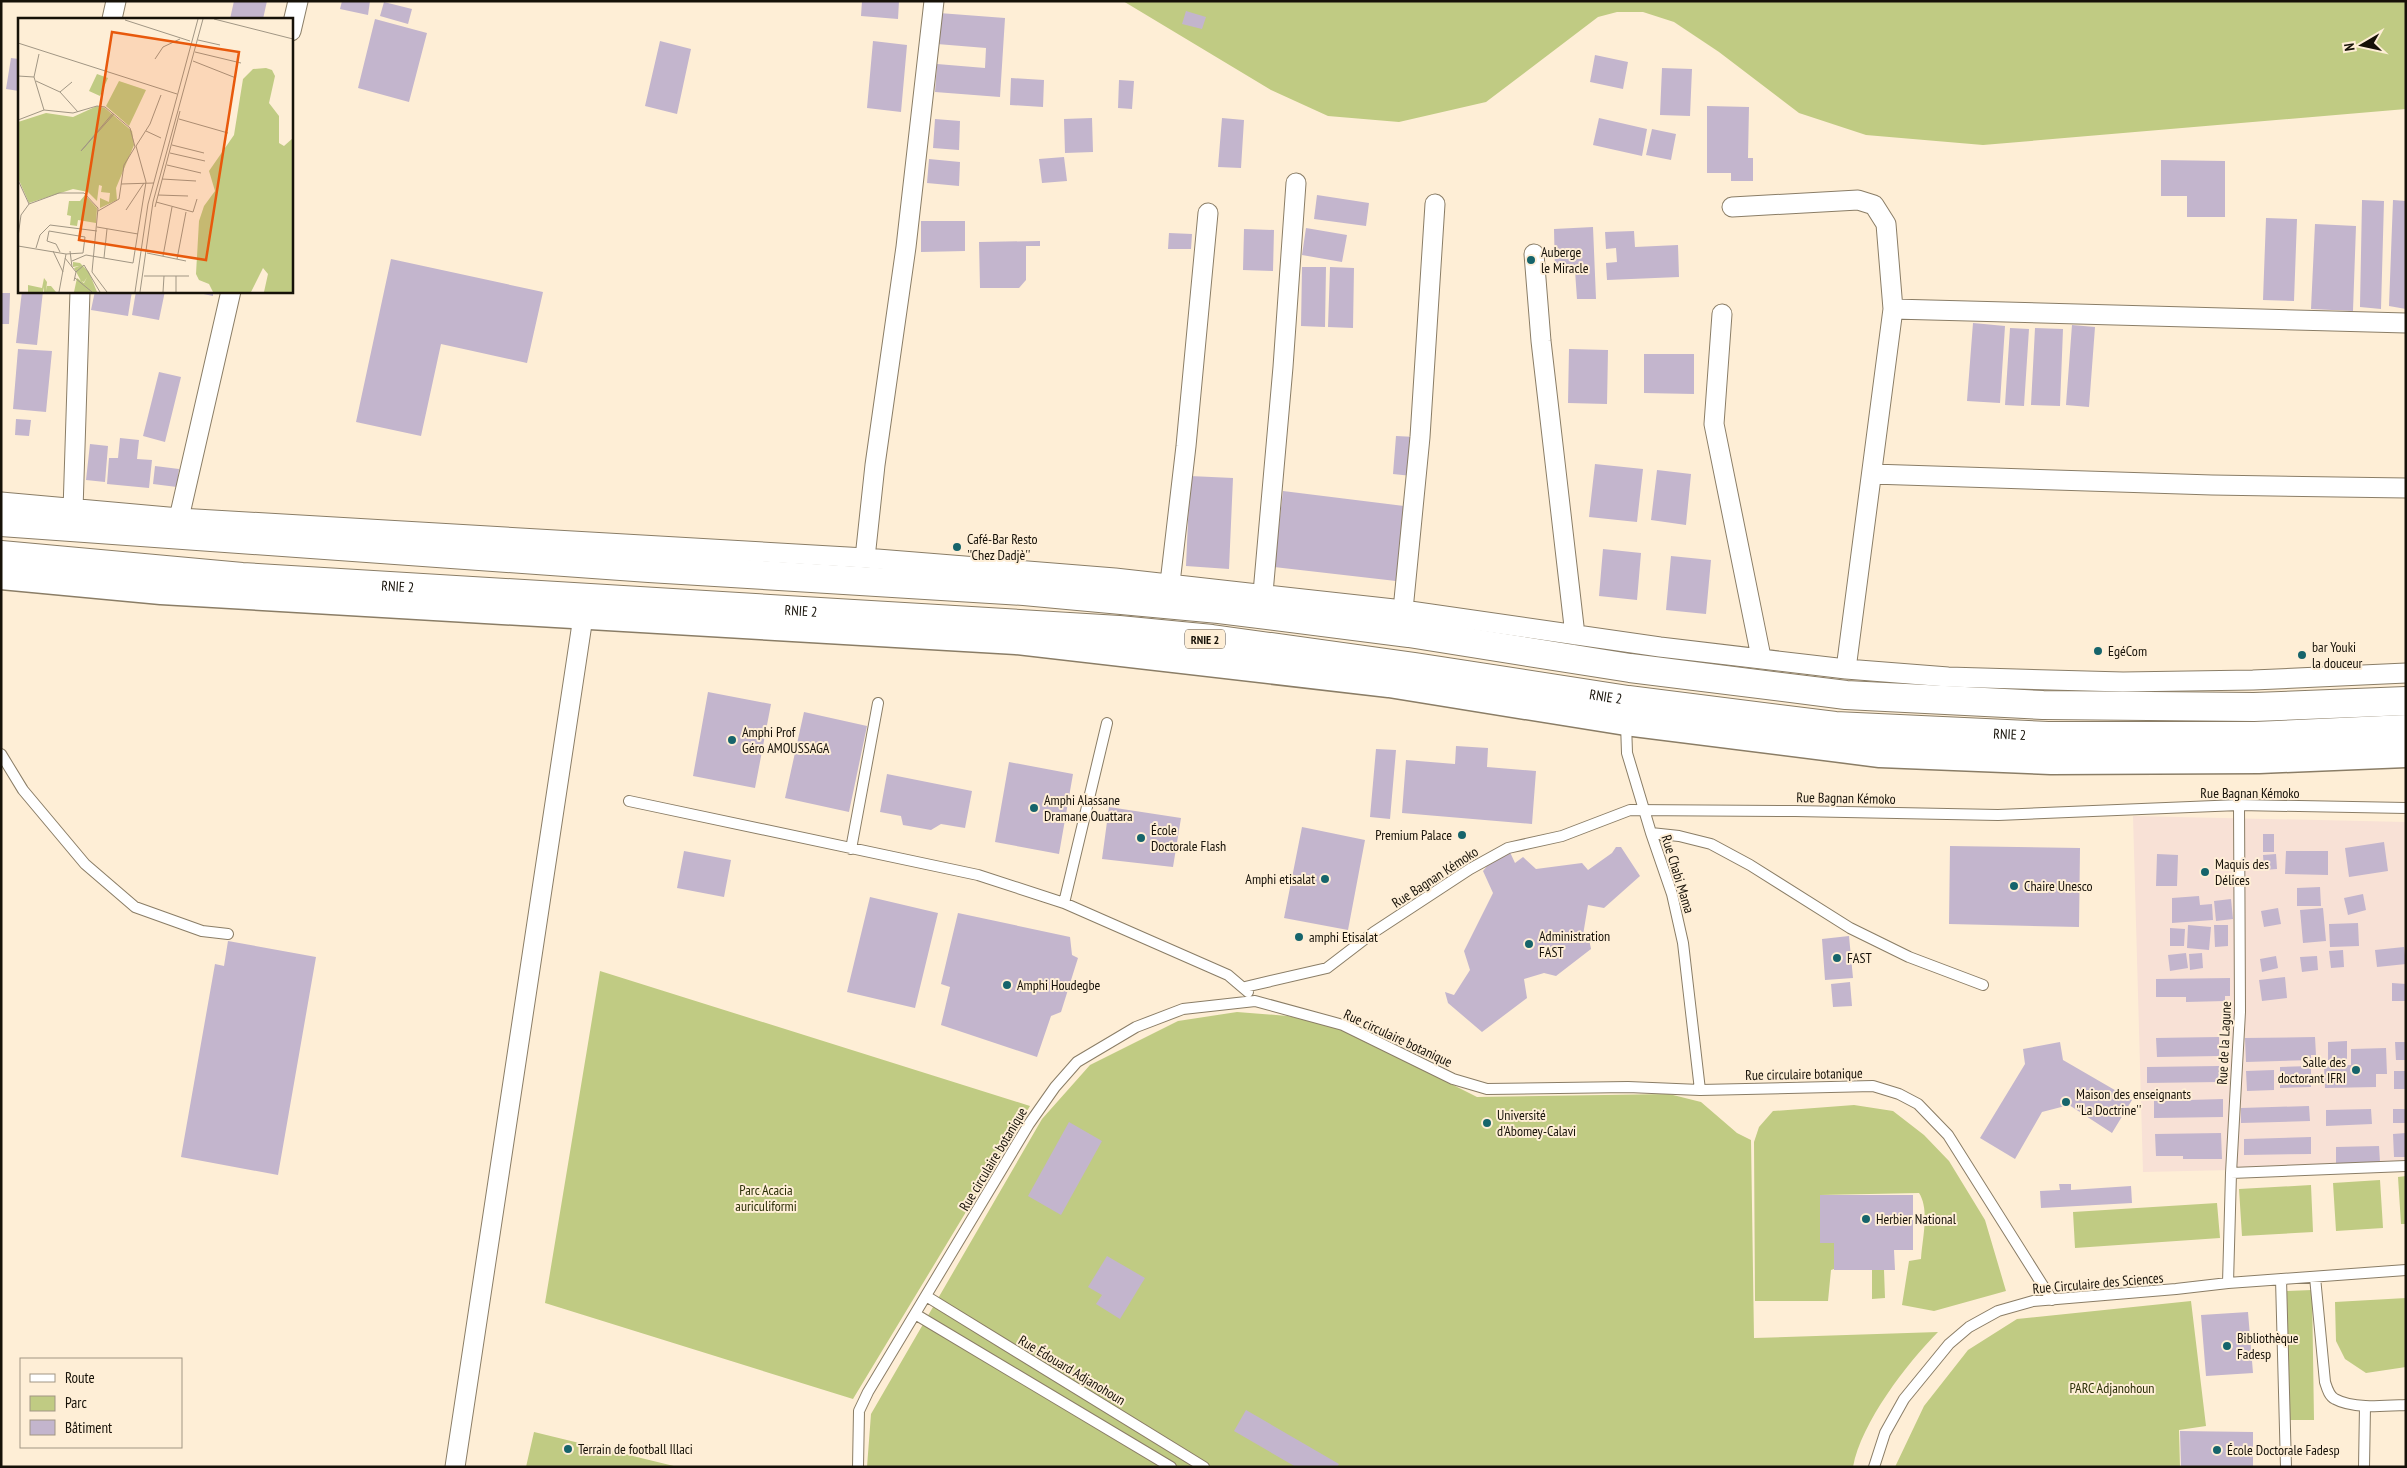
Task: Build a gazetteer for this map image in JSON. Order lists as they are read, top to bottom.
{
  "streets": {
    "highway": ["RNIE 2"],
    "lane": [
      "Rue Bagnan Kémoko",
      "Rue Chabi Mama",
      "Rue circulaire botanique",
      "Rue de la Lagune",
      "Rue Circulaire des Sciences",
      "Rue Édouard Adjanohoun"
    ]
  },
  "crossings": [
    ["RNIE 2", "Rue Chabi Mama"],
    ["Rue Bagnan Kémoko", "Rue Chabi Mama"],
    ["Rue Bagnan Kémoko", "Rue de la Lagune"],
    ["Rue Chabi Mama", "Rue circulaire botanique"],
    ["Rue circulaire botanique", "Rue Circulaire des Sciences"],
    ["Rue circulaire botanique", "Rue Édouard Adjanohoun"],
    ["Rue de la Lagune", "Rue Circulaire des Sciences"]
  ],
  "parks": ["Parc Acacia auriculiformi", "PARC Adjanohoun"],
  "places": [
    "Auberge le Miracle",
    "Café-Bar Resto ''Chez Dadjè''",
    "EgéCom",
    "bar Youki la douceur",
    "Amphi Prof Géro AMOUSSAGA",
    "Amphi Alassane Dramane Ouattara",
    "Premium Palace",
    "École Doctorale Flash",
    "Maquis des Délices",
    "Amphi etisalat",
    "Chaire Unesco",
    "amphi Etisalat",
    "Administration FAST",
    "FAST",
    "Amphi Houdegbe",
    "Salle des doctorant IFRI",
    "Maison des enseignants ''La Doctrine''",
    "Université d'Abomey-Calavi",
    "Herbier National",
    "Bibliothèque Fadesp",
    "Terrain de football Illaci",
    "École Doctorale Fadesp"
  ],
  "legend": ["Route", "Parc", "Bâtiment"],
  "north": "left"
}
